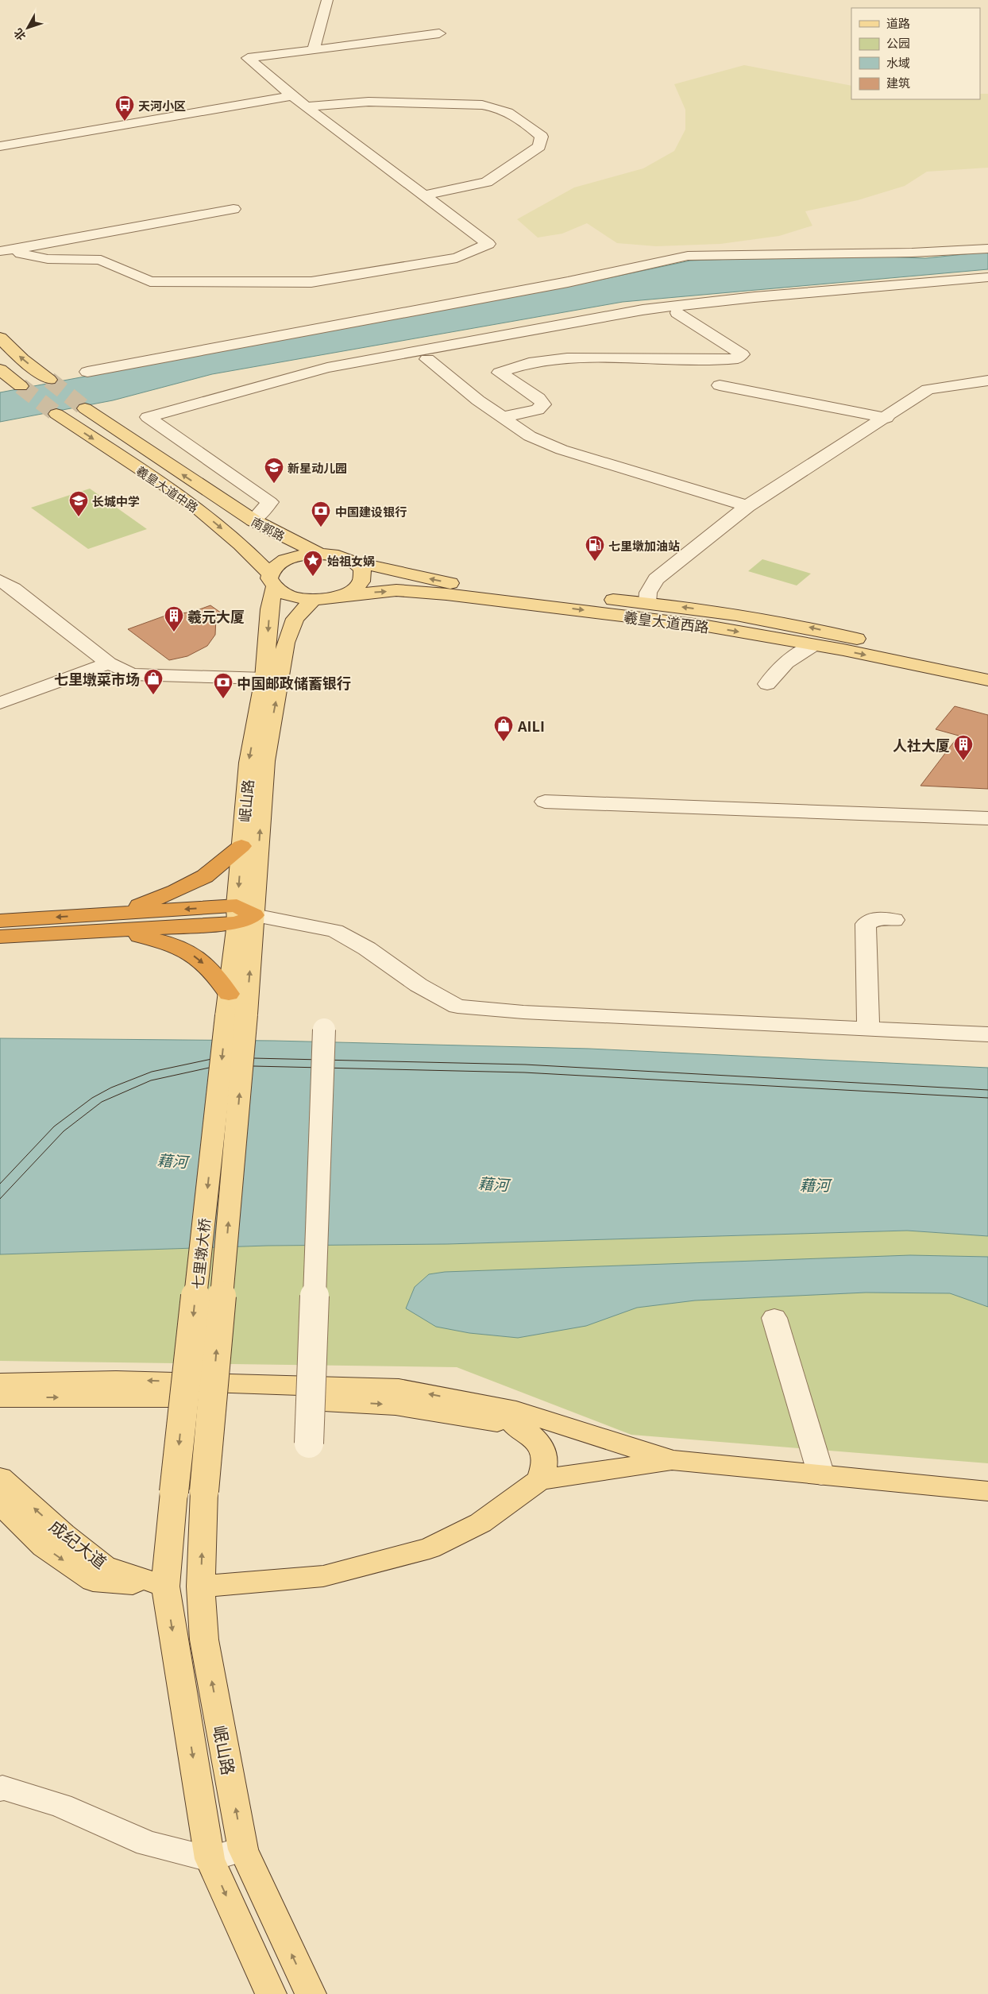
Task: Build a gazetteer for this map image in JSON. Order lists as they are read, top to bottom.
{
  "streets": {
    "main road": [
      "羲皇大道中路",
      "南郭路",
      "羲皇大道西路",
      "岷山路",
      "七里墩大桥",
      "成纪大道"
    ]
  },
  "crossings": [
    ["羲皇大道中路", "南郭路"],
    ["羲皇大道中路", "羲皇大道西路"],
    ["羲皇大道中路", "岷山路"],
    ["南郭路", "羲皇大道西路"],
    ["羲皇大道西路", "岷山路"],
    ["岷山路", "七里墩大桥"],
    ["七里墩大桥", "成纪大道"]
  ],
  "water": ["藉河"],
  "places": {
    "bus stop": ["天河小区"],
    "school or university": ["新星动儿园", "长城中学"],
    "bank": ["中国建设银行", "中国邮政储蓄银行"],
    "fuel station": ["七里墩加油站"],
    "place": ["始祖女娲"],
    "building": ["羲元大厦", "人社大厦"],
    "shop": ["七里墩菜市场", "AILI"]
  },
  "legend": [
    "道路",
    "公园",
    "水域",
    "建筑"
  ],
  "north": "bottom left"
}
